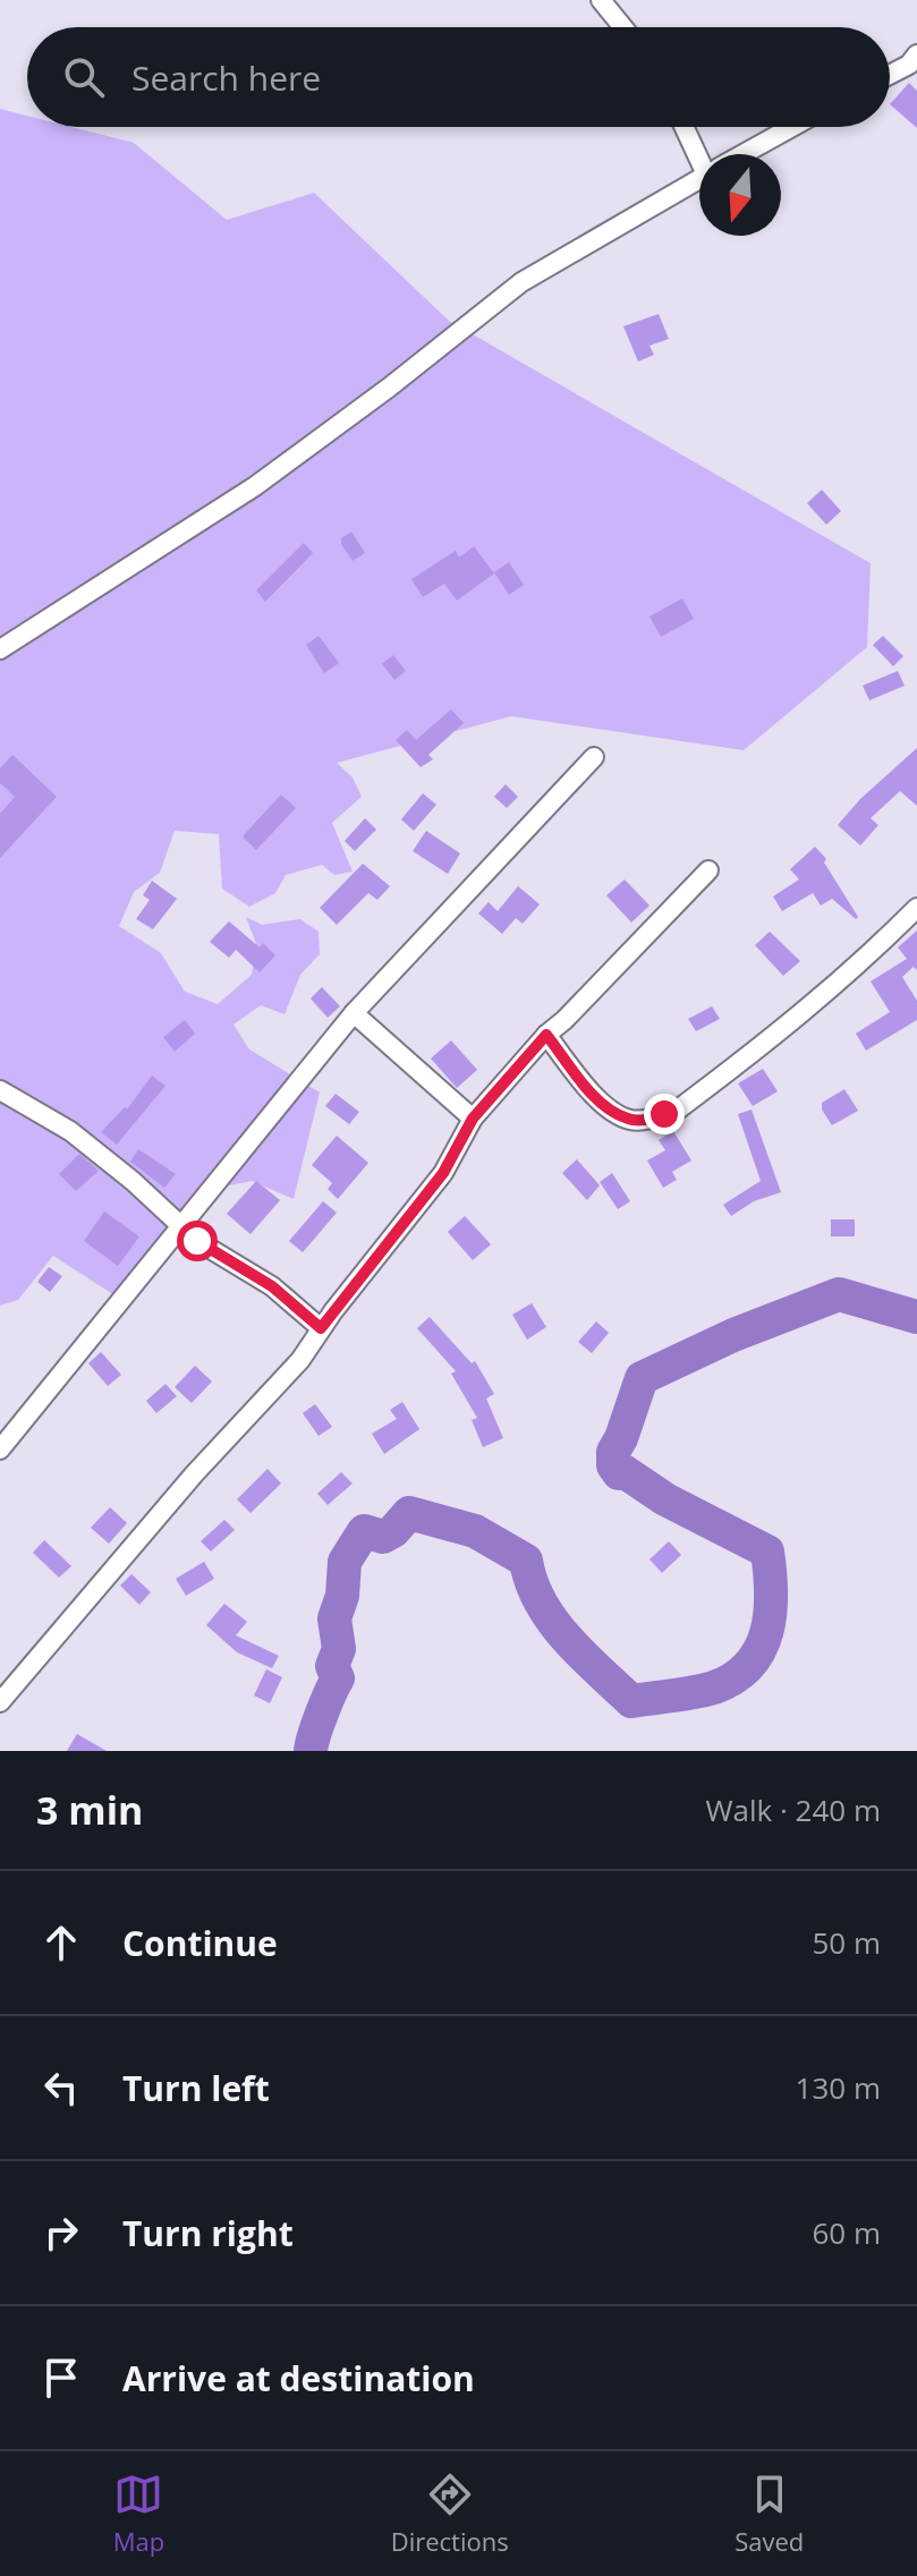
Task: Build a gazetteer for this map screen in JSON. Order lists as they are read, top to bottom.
{
  "north": "bottom",
  "page": {
    "search": "Search here",
    "heading": ["3 min", "Walk · 240 m"],
    "list": [
      ["Continue", "50 m"],
      ["Turn left", "130 m"],
      ["Turn right", "60 m"],
      "Arrive at destination"
    ],
    "nav": ["Map", "Directions", "Saved"]
  }
}
